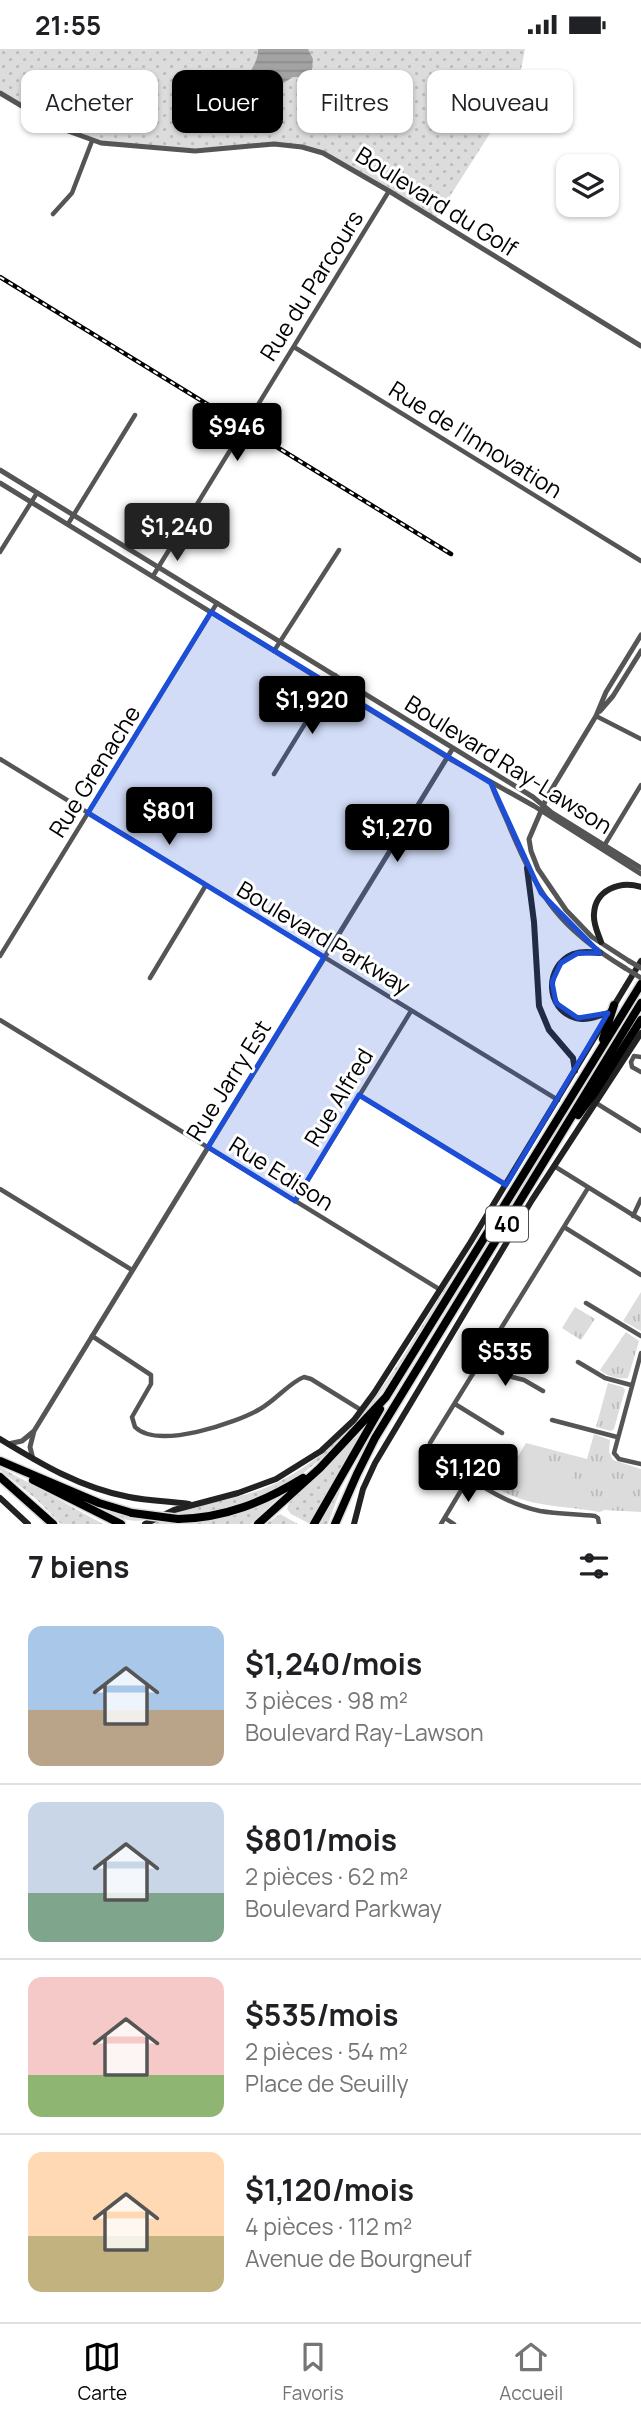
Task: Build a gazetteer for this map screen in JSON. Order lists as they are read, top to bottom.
{
  "streets": {
    "highway": ["40"],
    "street": [
      "Boulevard du Golf",
      "Rue du Parcours",
      "Rue de l'Innovation",
      "Boulevard Ray-Lawson",
      "Rue Grenache",
      "Boulevard Parkway",
      "Rue Jarry Est",
      "Rue Alfred",
      "Rue Edison"
    ]
  },
  "crossings": [
    ["Boulevard du Golf", "Rue du Parcours"],
    ["Rue du Parcours", "Rue de l'Innovation"],
    ["Rue du Parcours", "Boulevard Ray-Lawson"],
    ["Boulevard Ray-Lawson", "Rue Grenache"],
    ["Boulevard Ray-Lawson", "Rue Jarry Est"],
    ["Rue Grenache", "Boulevard Parkway"],
    ["Boulevard Parkway", "Rue Jarry Est"],
    ["Boulevard Parkway", "Rue Alfred"],
    ["Rue Jarry Est", "Rue Edison"],
    ["Rue Alfred", "Rue Edison"]
  ],
  "page": {
    "status": "21:55",
    "chip": [
      "Acheter",
      "Louer",
      "Filtres",
      "Nouveau"
    ],
    "price": [
      "$946",
      "$1,240",
      "$1,920",
      "$801",
      "$1,270",
      "$535",
      "$1,120"
    ],
    "heading": "7 biens",
    "list": [
      {
        "name": "$1,240/mois",
        "note": "3 pièces · 98 m² · Boulevard Ray-Lawson"
      },
      {
        "name": "$801/mois",
        "note": "2 pièces · 62 m² · Boulevard Parkway"
      },
      {
        "name": "$535/mois",
        "note": "2 pièces · 54 m² · Place de Seuilly"
      },
      {
        "name": "$1,120/mois",
        "note": "4 pièces · 112 m² · Avenue de Bourgneuf"
      }
    ],
    "tabs": ["Carte", "Favoris", "Accueil"]
  }
}
